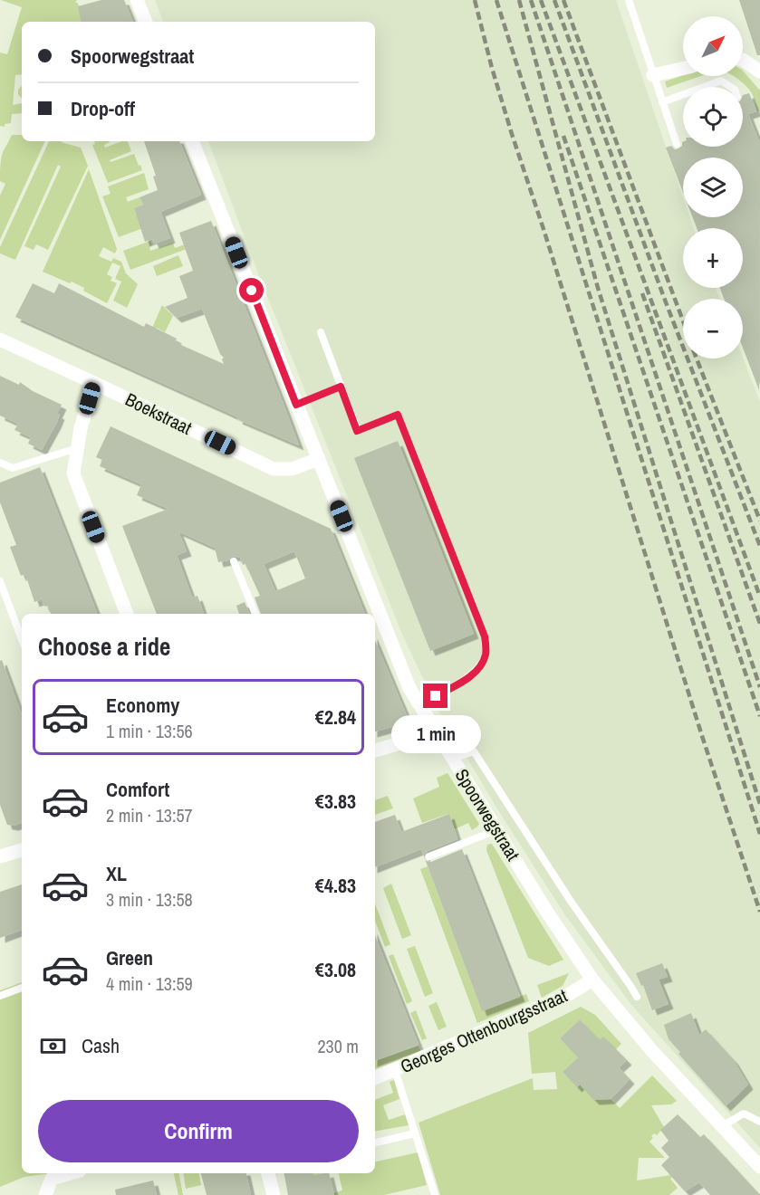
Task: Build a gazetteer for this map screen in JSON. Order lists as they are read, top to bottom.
{
  "streets": {
    "street": ["Boekstraat", "Spoorwegstraat", "Georges Ottenbourgsstraat"]
  },
  "crossings": [
    ["Boekstraat", "Spoorwegstraat"],
    ["Spoorwegstraat", "Georges Ottenbourgsstraat"]
  ],
  "north": "top right",
  "page": {
    "map_buttons": ["+", "−"],
    "banner": ["Spoorwegstraat", "Drop-off"],
    "heading": "Choose a ride",
    "list": [
      {
        "name": "Economy",
        "note": "1 min · 13:56",
        "value": "€2.84"
      },
      {
        "name": "Comfort",
        "note": "2 min · 13:57",
        "value": "€3.83"
      },
      {
        "name": "XL",
        "note": "3 min · 13:58",
        "value": "€4.83"
      },
      {
        "name": "Green",
        "note": "4 min · 13:59",
        "value": "€3.08"
      }
    ],
    "bubble": "1 min",
    "pay": ["Cash", "230 m"],
    "buttons": "Confirm"
  }
}
